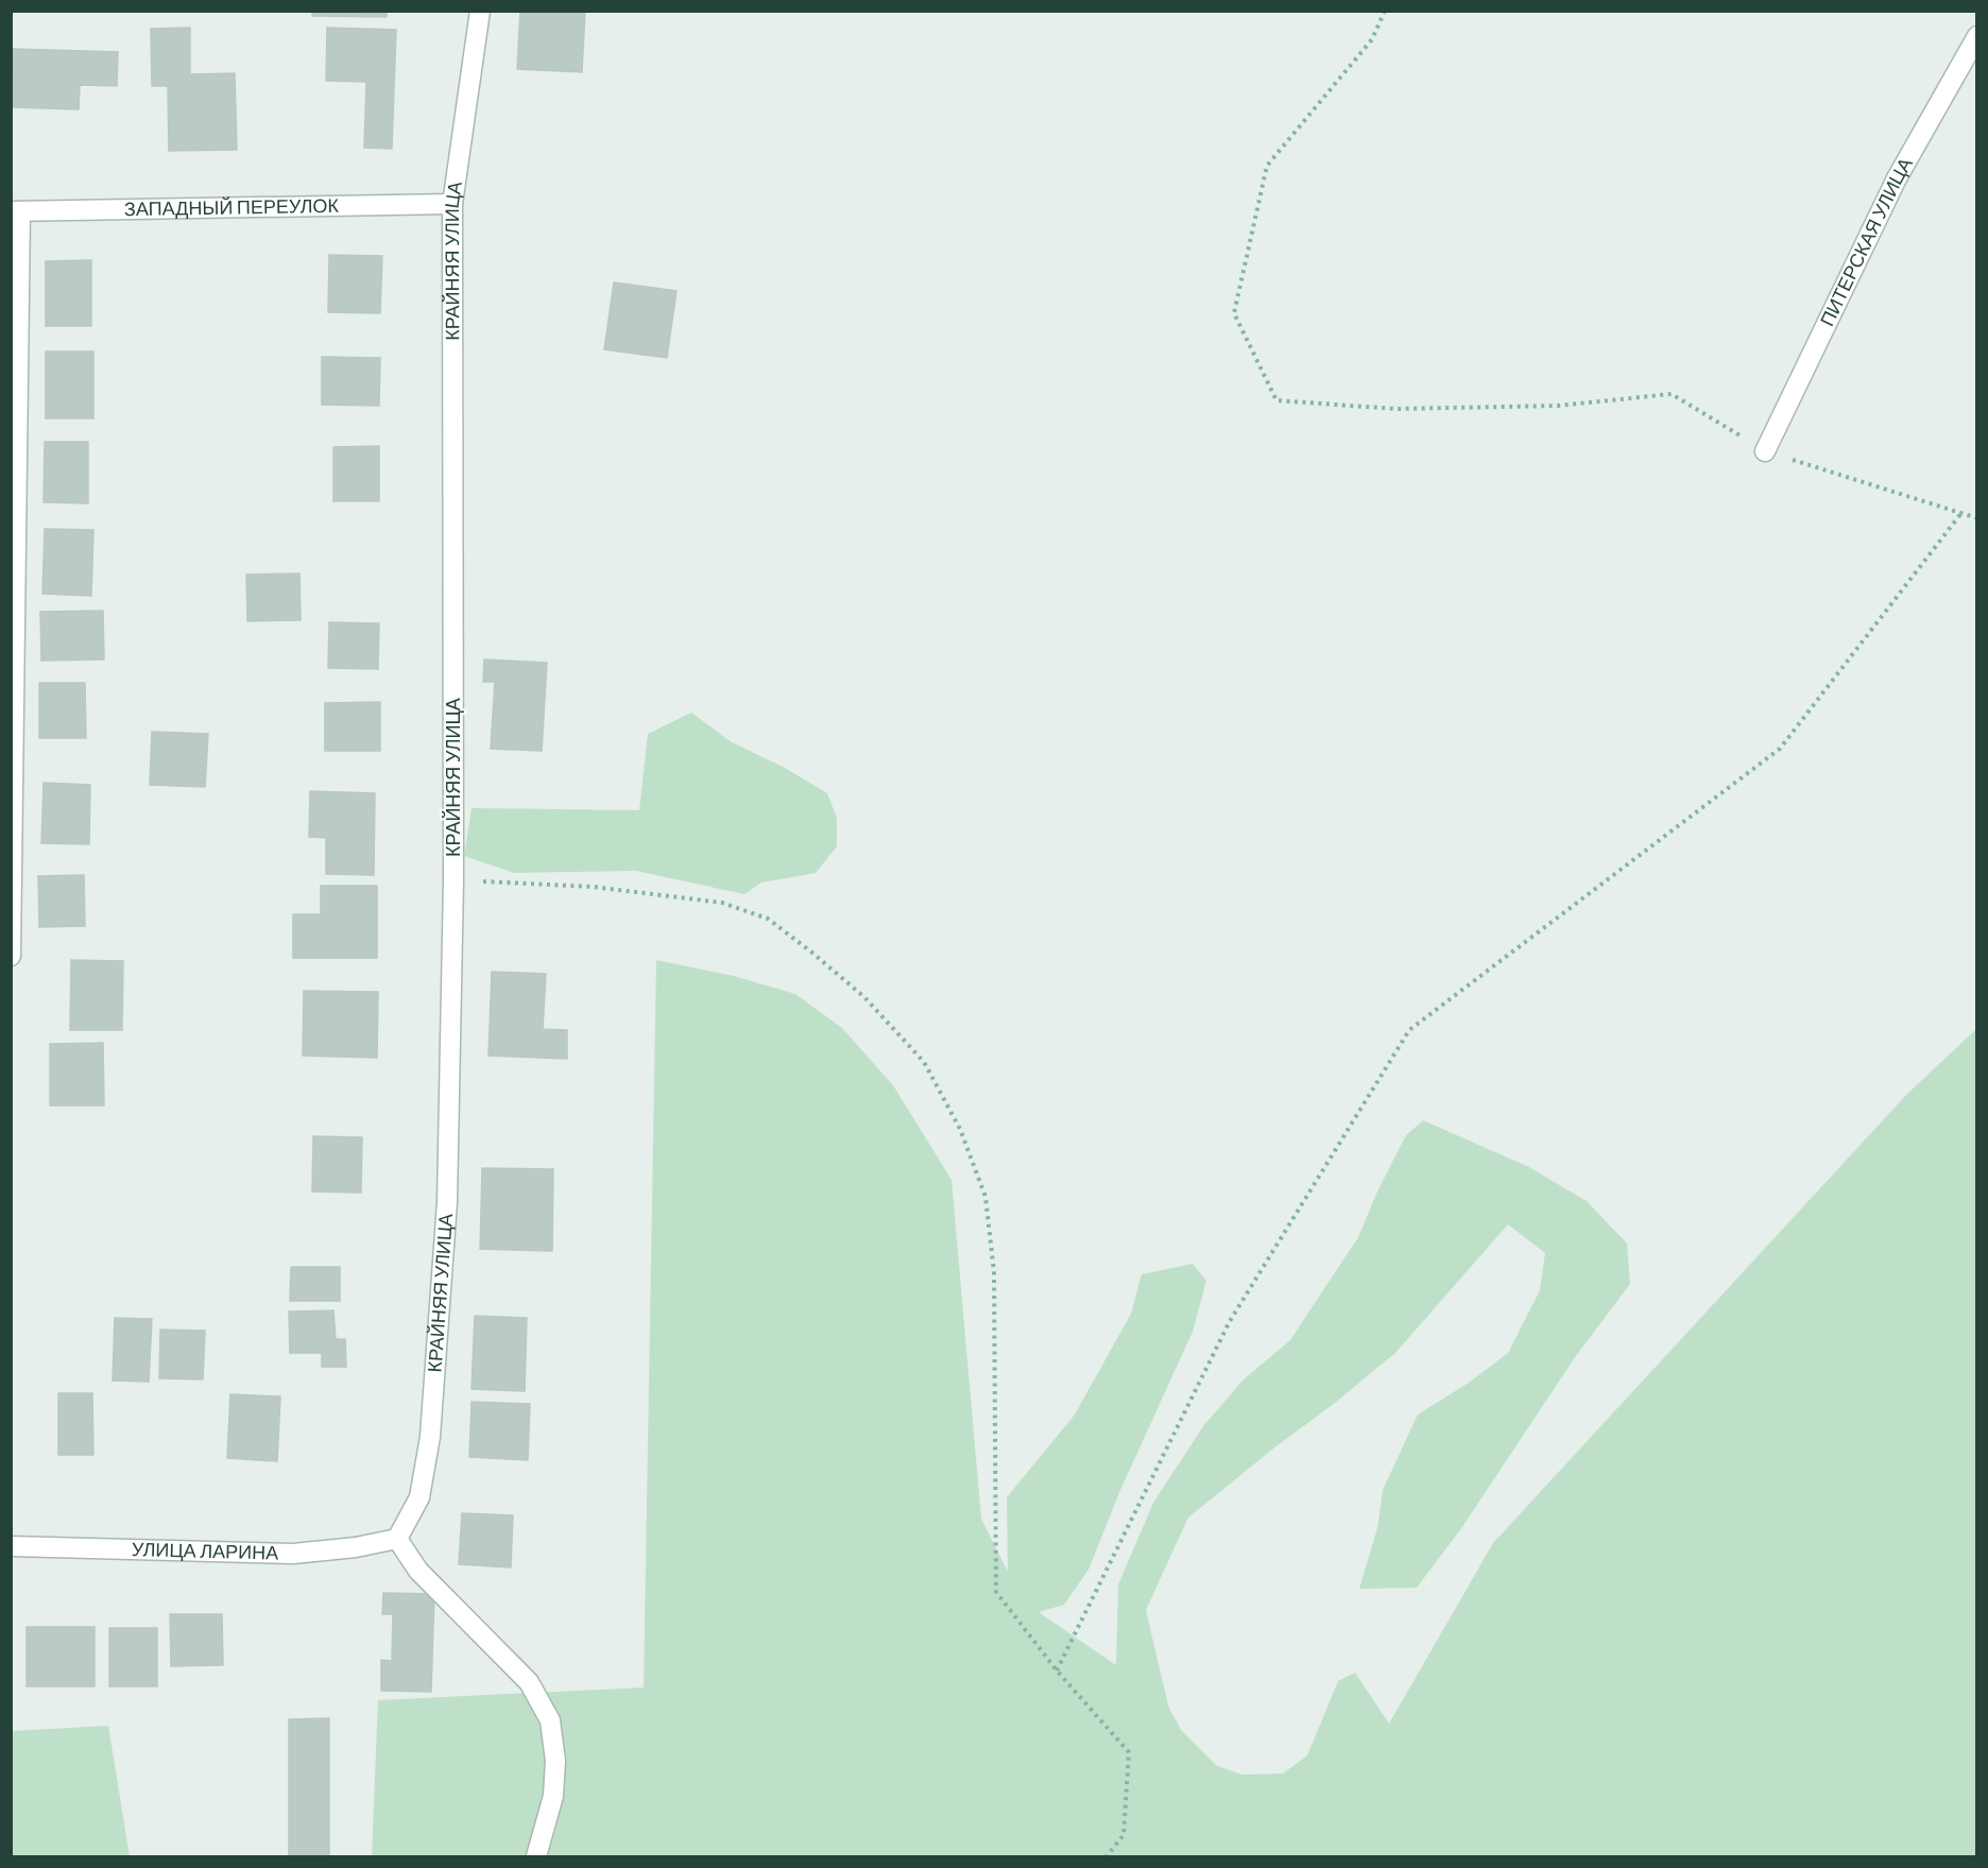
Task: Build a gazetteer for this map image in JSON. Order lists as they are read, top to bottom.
{
  "streets": {
    "street": [
      "ЗАПАДНЫЙ ПЕРЕУЛОК",
      "ПИТЕРСКАЯ УЛИЦА",
      "КРАЙНЯЯ УЛИЦА",
      "УЛИЦА ЛАРИНА"
    ]
  },
  "crossings": [
    ["ЗАПАДНЫЙ ПЕРЕУЛОК", "КРАЙНЯЯ УЛИЦА"],
    ["КРАЙНЯЯ УЛИЦА", "УЛИЦА ЛАРИНА"]
  ]
}
